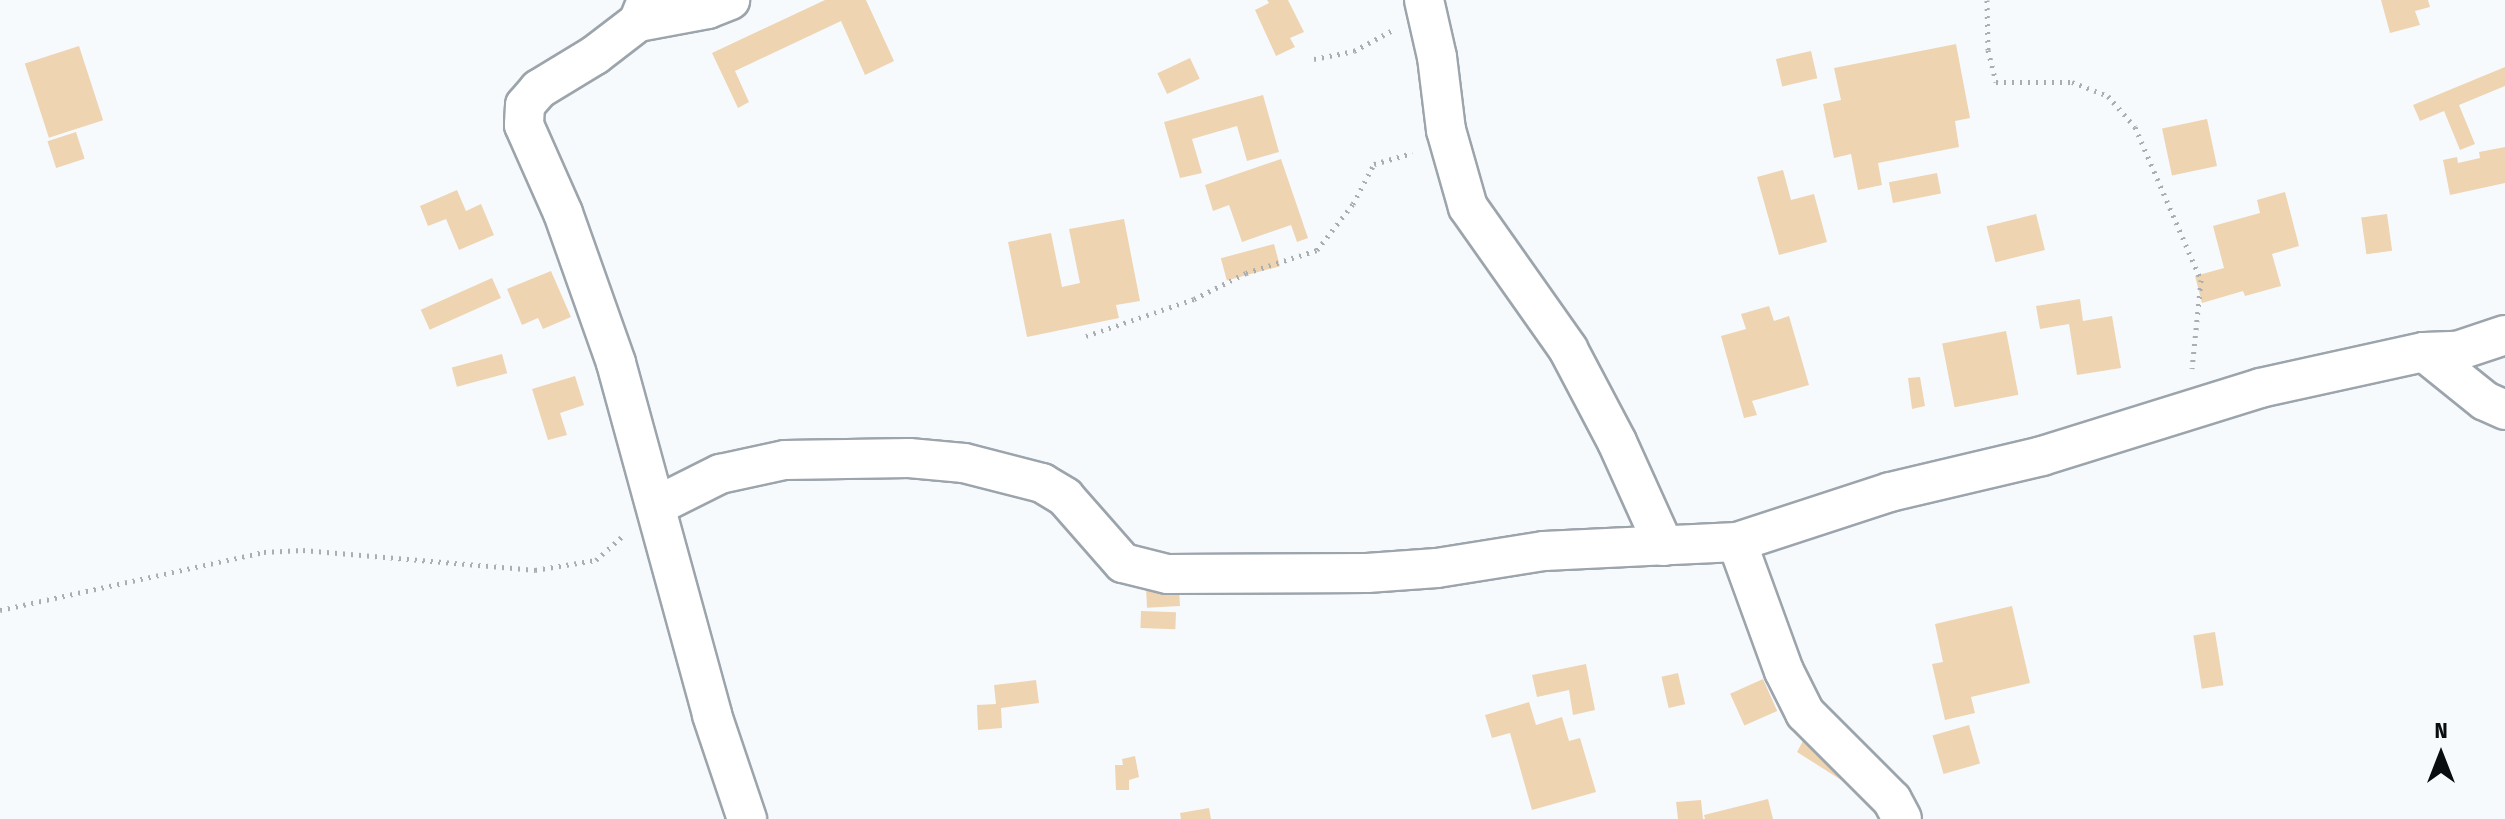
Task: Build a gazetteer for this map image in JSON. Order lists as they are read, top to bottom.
{
  "north": "top"
}
